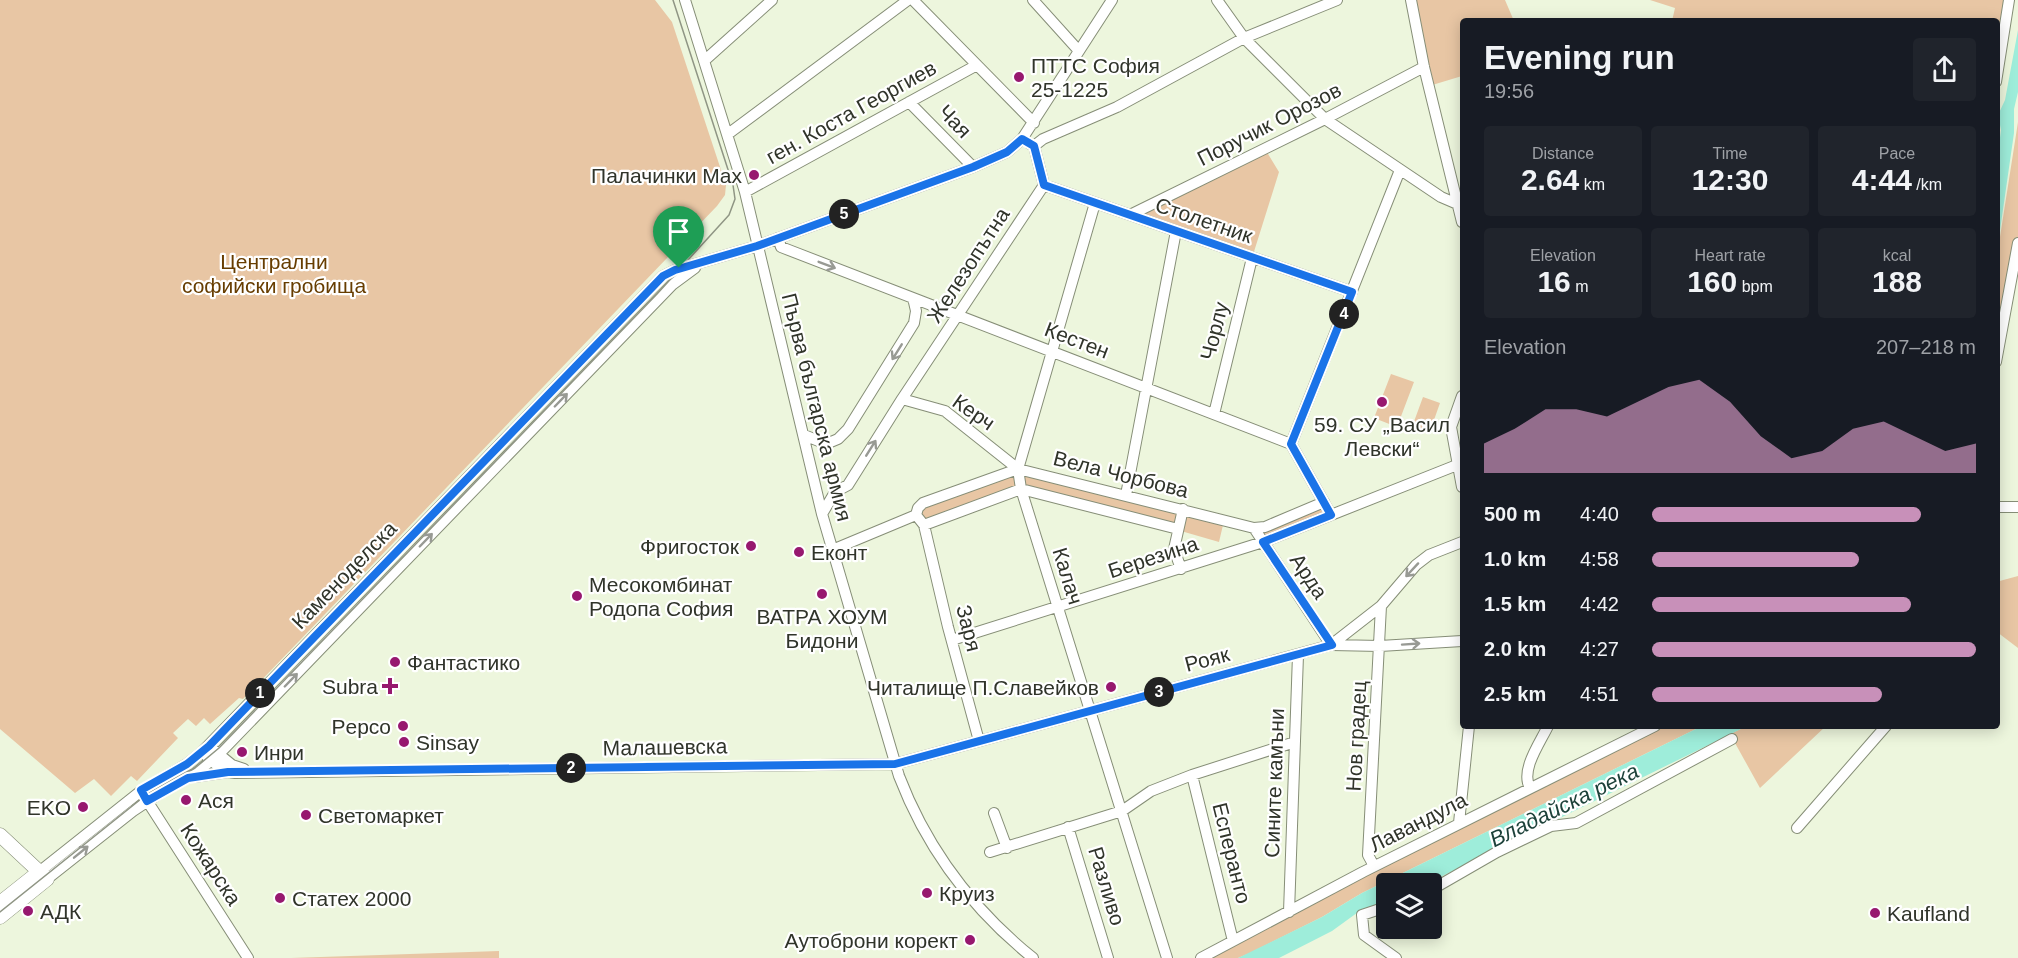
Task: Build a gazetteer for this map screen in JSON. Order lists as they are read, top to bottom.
{
  "streets": {
    "main road": ["Каменоделска"],
    "street": [
      "ген. Коста Георгиев",
      "Чая",
      "Поручик Орозов",
      "Столетник",
      "Железопътна",
      "Чорлу",
      "Кестен",
      "Първа българска армия",
      "Керч",
      "Вела Чорбова",
      "Березина",
      "Калач",
      "Арда",
      "Заря",
      "Рояк",
      "Нов градец",
      "Малашевска",
      "Сините камъни",
      "Лавандула",
      "Есперанто",
      "Кожарска",
      "Разливо"
    ]
  },
  "crossings": [
    ["ген. Коста Георгиев", "Чая"],
    ["ген. Коста Георгиев", "Първа българска армия"],
    ["Чая", "Каменоделска"],
    ["Поручик Орозов", "Столетник"],
    ["Столетник", "Железопътна"],
    ["Столетник", "Чорлу"],
    ["Столетник", "Калач"],
    ["Железопътна", "Кестен"],
    ["Железопътна", "Първа българска армия"],
    ["Железопътна", "Керч"],
    ["Чорлу", "Кестен"],
    ["Кестен", "Каменоделска"],
    ["Кестен", "Калач"],
    ["Първа българска армия", "Каменоделска"],
    ["Първа българска армия", "Рояк"],
    ["Първа българска армия", "Малашевска"],
    ["Керч", "Вела Чорбова"],
    ["Керч", "Калач"],
    ["Вела Чорбова", "Калач"],
    ["Вела Чорбова", "Арда"],
    ["Березина", "Калач"],
    ["Березина", "Арда"],
    ["Березина", "Заря"],
    ["Каменоделска", "Малашевска"],
    ["Каменоделска", "Кожарска"],
    ["Калач", "Рояк"],
    ["Арда", "Рояк"],
    ["Заря", "Рояк"],
    ["Рояк", "Нов градец"],
    ["Рояк", "Малашевска"],
    ["Рояк", "Сините камъни"],
    ["Нов градец", "Лавандула"],
    ["Сините камъни", "Лавандула"],
    ["Лавандула", "Есперанто"]
  ],
  "water": ["Владайска река"],
  "parks": ["Централни софийски гробища"],
  "places": {
    "other": [
      "ПТТС София 25-1225",
      "Палачинки Max",
      "59. СУ „Васил Левски“",
      "Фригосток",
      "Еконт",
      "ВАТРА ХОУМ Бидони",
      "Месокомбинат Родопа София",
      "Фантастико",
      "Читалище П.Славейков",
      "Pepco",
      "Sinsay",
      "Инри",
      "Ася",
      "EKO",
      "Светомаркет",
      "Круиз",
      "Статех 2000",
      "АДК",
      "Kaufland",
      "Аутоброни корект"
    ],
    "health": ["Subra"]
  },
  "page": {
    "heading": ["Evening run", "19:56"],
    "stats": [
      ["Distance", "2.64 km"],
      ["Time", "12:30"],
      ["Pace", "4:44 /km"],
      ["Elevation", "16 m"],
      ["Heart rate", "160 bpm"],
      ["kcal", "188"]
    ],
    "pins": [
      "5",
      "4",
      "3",
      "1",
      "2"
    ],
    "chart": ["Elevation", "207–218 m"],
    "list": [
      {
        "name": "500 m",
        "note": "4:40"
      },
      {
        "name": "1.0 km",
        "note": "4:58"
      },
      {
        "name": "1.5 km",
        "note": "4:42"
      },
      {
        "name": "2.0 km",
        "note": "4:27"
      },
      {
        "name": "2.5 km",
        "note": "4:51"
      }
    ]
  }
}
